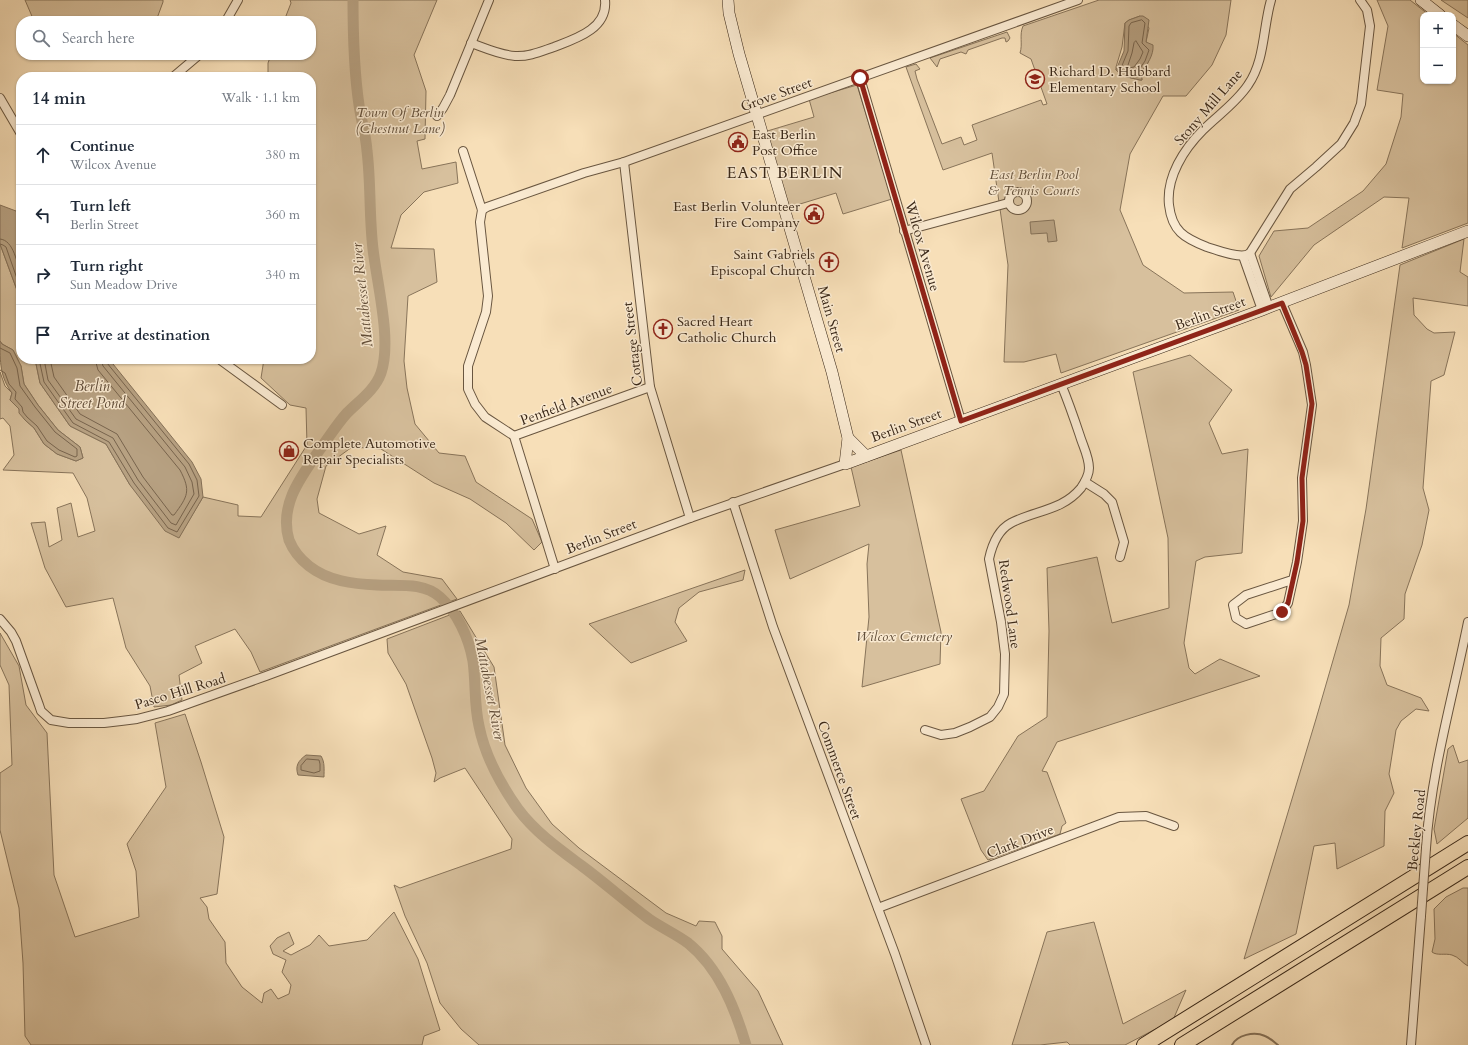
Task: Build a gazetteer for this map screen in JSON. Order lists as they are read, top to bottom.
{
  "streets": {
    "street": [
      "Grove Street",
      "Stony Mill Lane",
      "Wilcox Avenue",
      "Berlin Street",
      "Main Street",
      "Cottage Street",
      "Penfield Avenue",
      "Redwood Lane",
      "Pasco Hill Road",
      "Commerce Street",
      "Beckley Road",
      "Clark Drive"
    ]
  },
  "crossings": [
    ["Grove Street", "Wilcox Avenue"],
    ["Grove Street", "Main Street"],
    ["Grove Street", "Cottage Street"],
    ["Wilcox Avenue", "Berlin Street"],
    ["Berlin Street", "Main Street"],
    ["Berlin Street", "Cottage Street"],
    ["Berlin Street", "Pasco Hill Road"],
    ["Berlin Street", "Commerce Street"],
    ["Cottage Street", "Penfield Avenue"],
    ["Commerce Street", "Clark Drive"]
  ],
  "districts": ["EAST BERLIN"],
  "water": ["Mattabesset River", "Berlin Street Pond"],
  "parks": ["Town Of Berlin (Chestnut Lane)", "East Berlin Pool & Tennis Courts", "Wilcox Cemetery"],
  "places": {
    "school or university": ["Richard D. Hubbard Elementary School"],
    "public building": ["East Berlin Post Office", "East Berlin Volunteer Fire Company"],
    "church": ["Saint Gabriels Episcopal Church", "Sacred Heart Catholic Church"],
    "shop": ["Complete Automotive Repair Specialists"]
  },
  "page": {
    "map_buttons": ["+", "−"],
    "search": "Search here",
    "heading": ["14 min", "Walk · 1.1 km"],
    "list": [
      ["Continue", "Wilcox Avenue", "380 m"],
      ["Turn left", "Berlin Street", "360 m"],
      ["Turn right", "Sun Meadow Drive", "340 m"],
      "Arrive at destination"
    ]
  }
}
